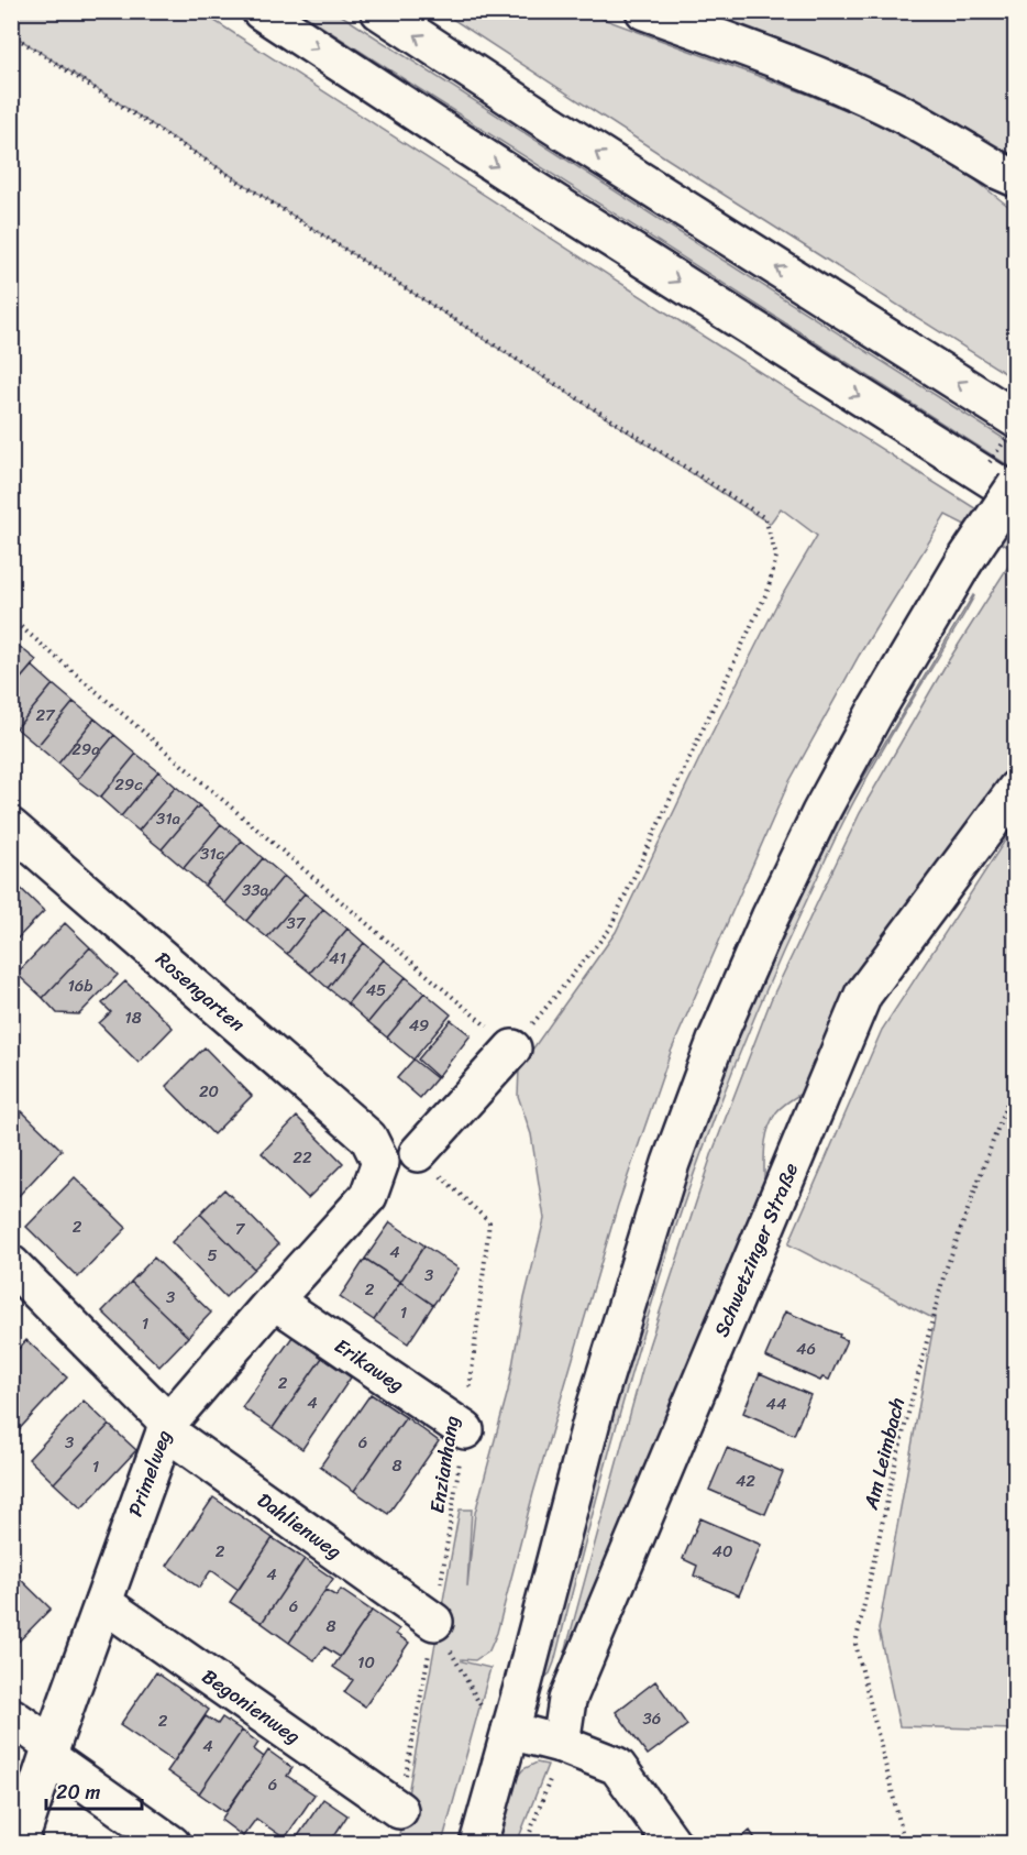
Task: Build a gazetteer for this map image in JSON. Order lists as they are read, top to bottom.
{
  "streets": {
    "main road": [
      "Rosengarten",
      "Schwetzinger Straße",
      "Erikaweg",
      "Primelweg",
      "Dahlienweg",
      "Begonienweg"
    ],
    "path": ["Am Leimbach", "Enzianhang"]
  },
  "crossings": [
    ["Rosengarten", "Primelweg"],
    ["Erikaweg", "Enzianhang"],
    ["Erikaweg", "Primelweg"],
    ["Enzianhang", "Dahlienweg"],
    ["Enzianhang", "Begonienweg"],
    ["Primelweg", "Dahlienweg"],
    ["Primelweg", "Begonienweg"]
  ],
  "house_numbers": [
    "27",
    "29a",
    "29c",
    "31a",
    "31c",
    "33a",
    "37",
    "41",
    "16b",
    "45",
    "18",
    "49",
    "20",
    "22",
    "2",
    "7",
    "4",
    "5",
    "3",
    "2",
    "3",
    "1",
    "1",
    "46",
    "2",
    "4",
    "44",
    "3",
    "6",
    "8",
    "1",
    "42",
    "2",
    "40",
    "4",
    "6",
    "8",
    "10",
    "36",
    "2",
    "4",
    "6"
  ],
  "scale_bar": "20 m"
}
